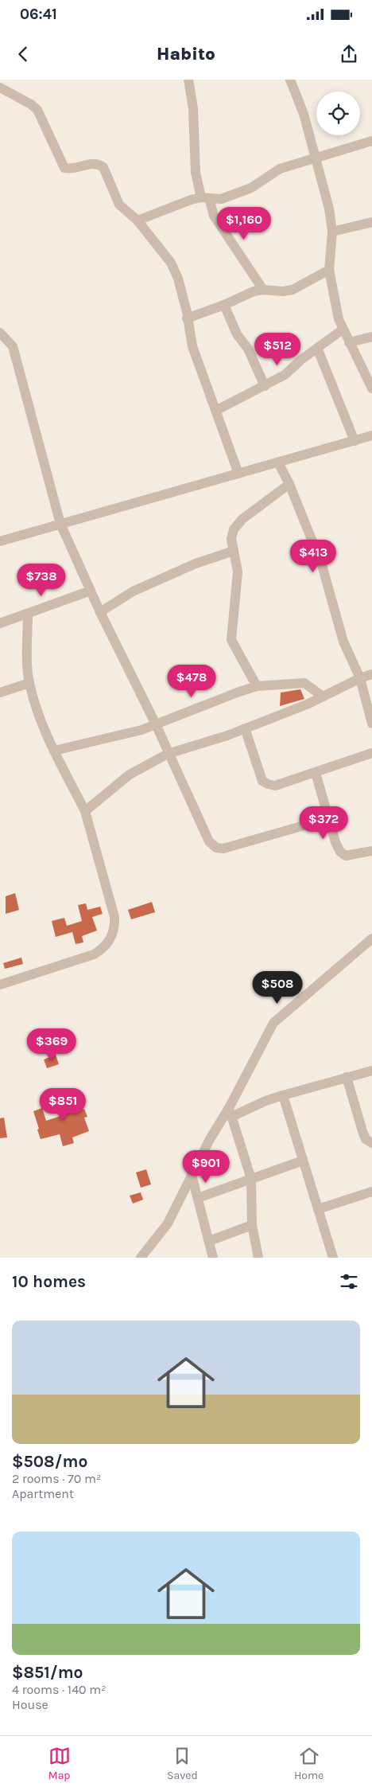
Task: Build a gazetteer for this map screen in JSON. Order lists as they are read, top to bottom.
{
  "page": {
    "status": "06:41",
    "header": "Habito",
    "price": [
      "$1,160",
      "$512",
      "$413",
      "$738",
      "$478",
      "$372",
      "$508",
      "$369",
      "$851",
      "$901"
    ],
    "heading": "10 homes",
    "list": [
      {
        "name": "$508/mo",
        "note": "2 rooms · 70 m² · Apartment"
      },
      {
        "name": "$851/mo",
        "note": "4 rooms · 140 m² · House"
      }
    ],
    "tabs": ["Map", "Saved", "Home"]
  }
}
